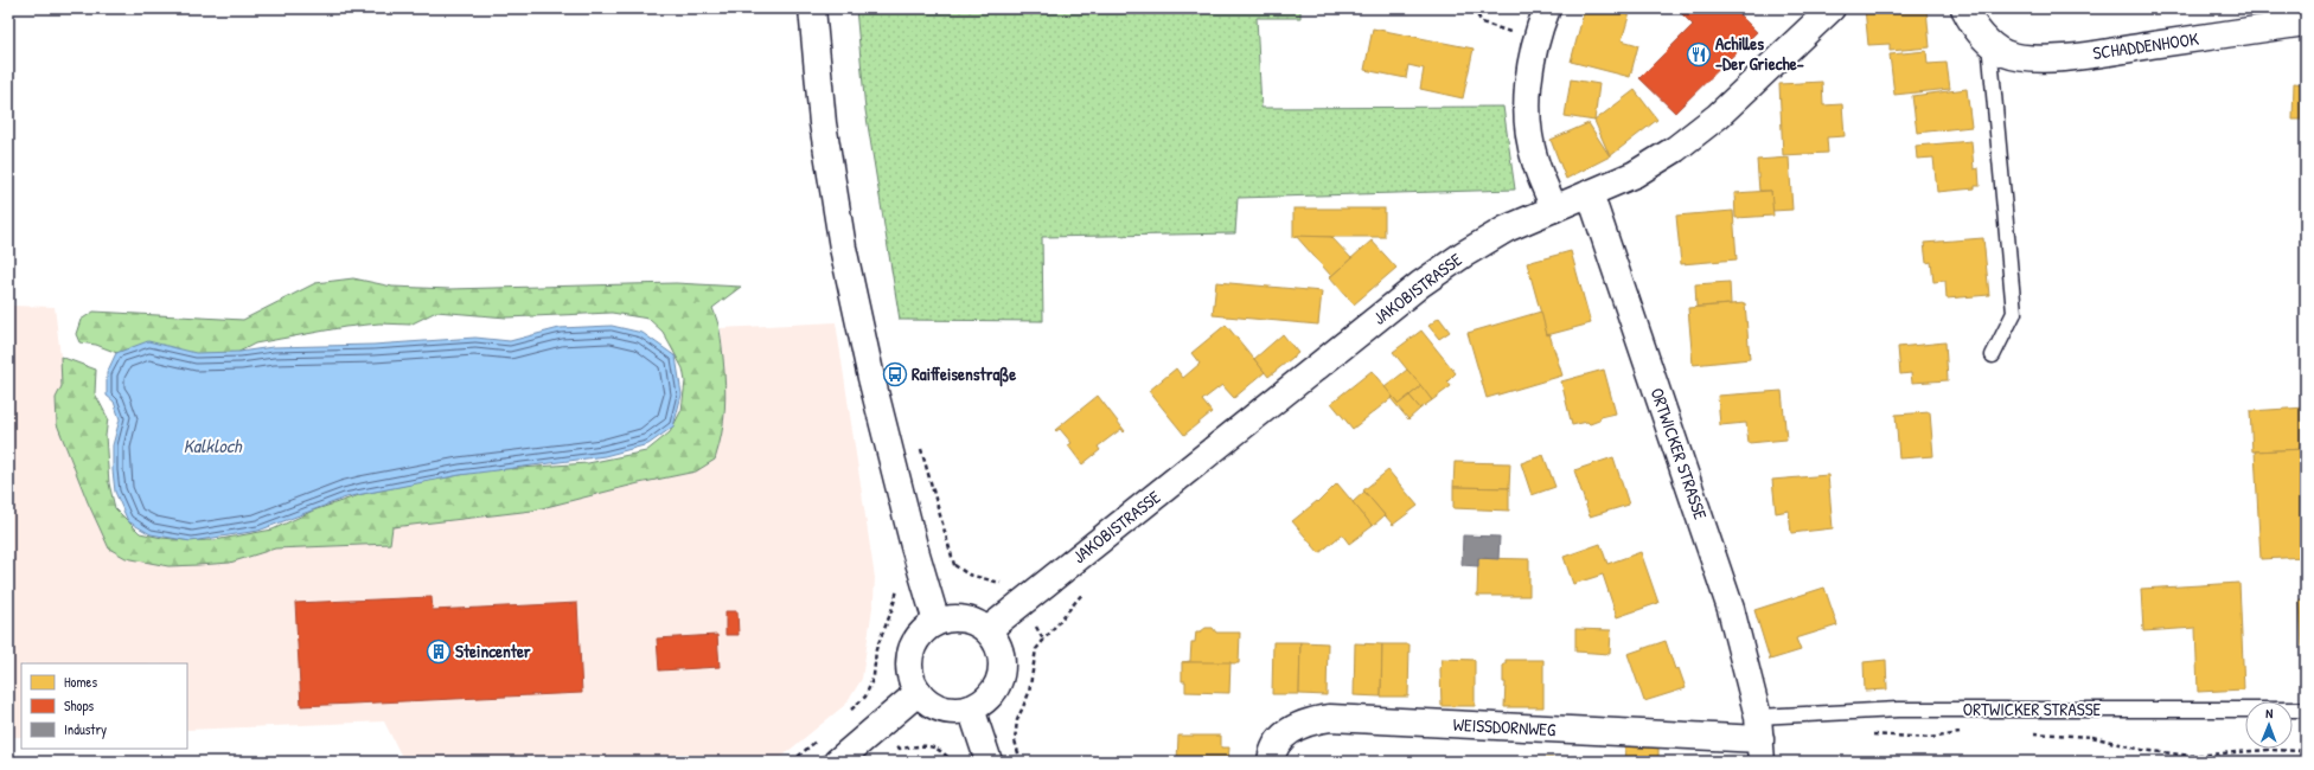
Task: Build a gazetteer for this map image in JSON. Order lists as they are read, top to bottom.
{
  "streets": {
    "street": [
      "SCHADDENHOOK",
      "JAKOBISTRASSE",
      "ORTWICKER STRASSE",
      "WEISSDORNWEG"
    ]
  },
  "crossings": [
    ["JAKOBISTRASSE", "ORTWICKER STRASSE"],
    ["ORTWICKER STRASSE", "WEISSDORNWEG"]
  ],
  "water": ["Kalkloch"],
  "places": {
    "restaurant": ["Achilles -Der Grieche-"],
    "bus stop": ["Raiffeisenstraße"],
    "building": ["Steincenter"]
  },
  "legend": ["Homes", "Shops", "Industry"],
  "north": "top"
}
